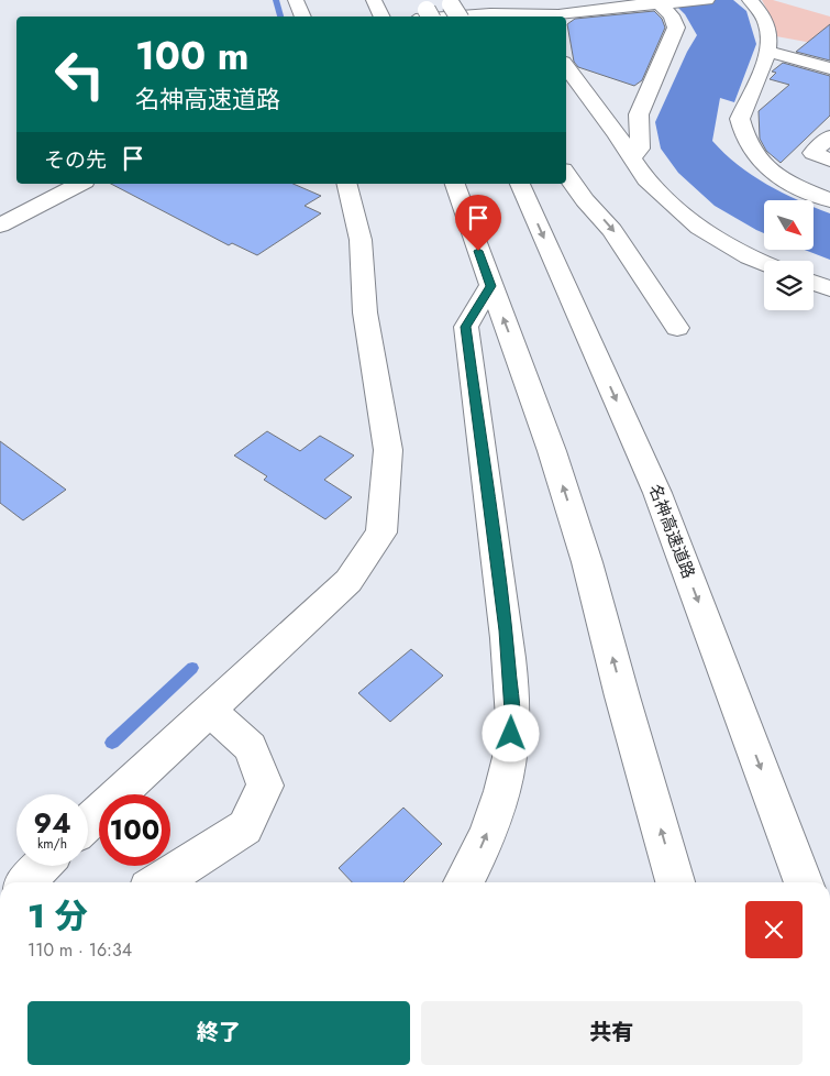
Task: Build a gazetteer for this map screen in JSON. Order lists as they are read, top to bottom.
{
  "streets": {
    "main road": ["名神高速道路"]
  },
  "north": "bottom right",
  "page": {
    "turn": ["100 m", "名神高速道路"],
    "then": "その先",
    "speed": "94 km/h",
    "limit": "100",
    "heading": ["1 分", "110 m · 16:34"],
    "buttons": ["終了", "共有"]
  }
}
